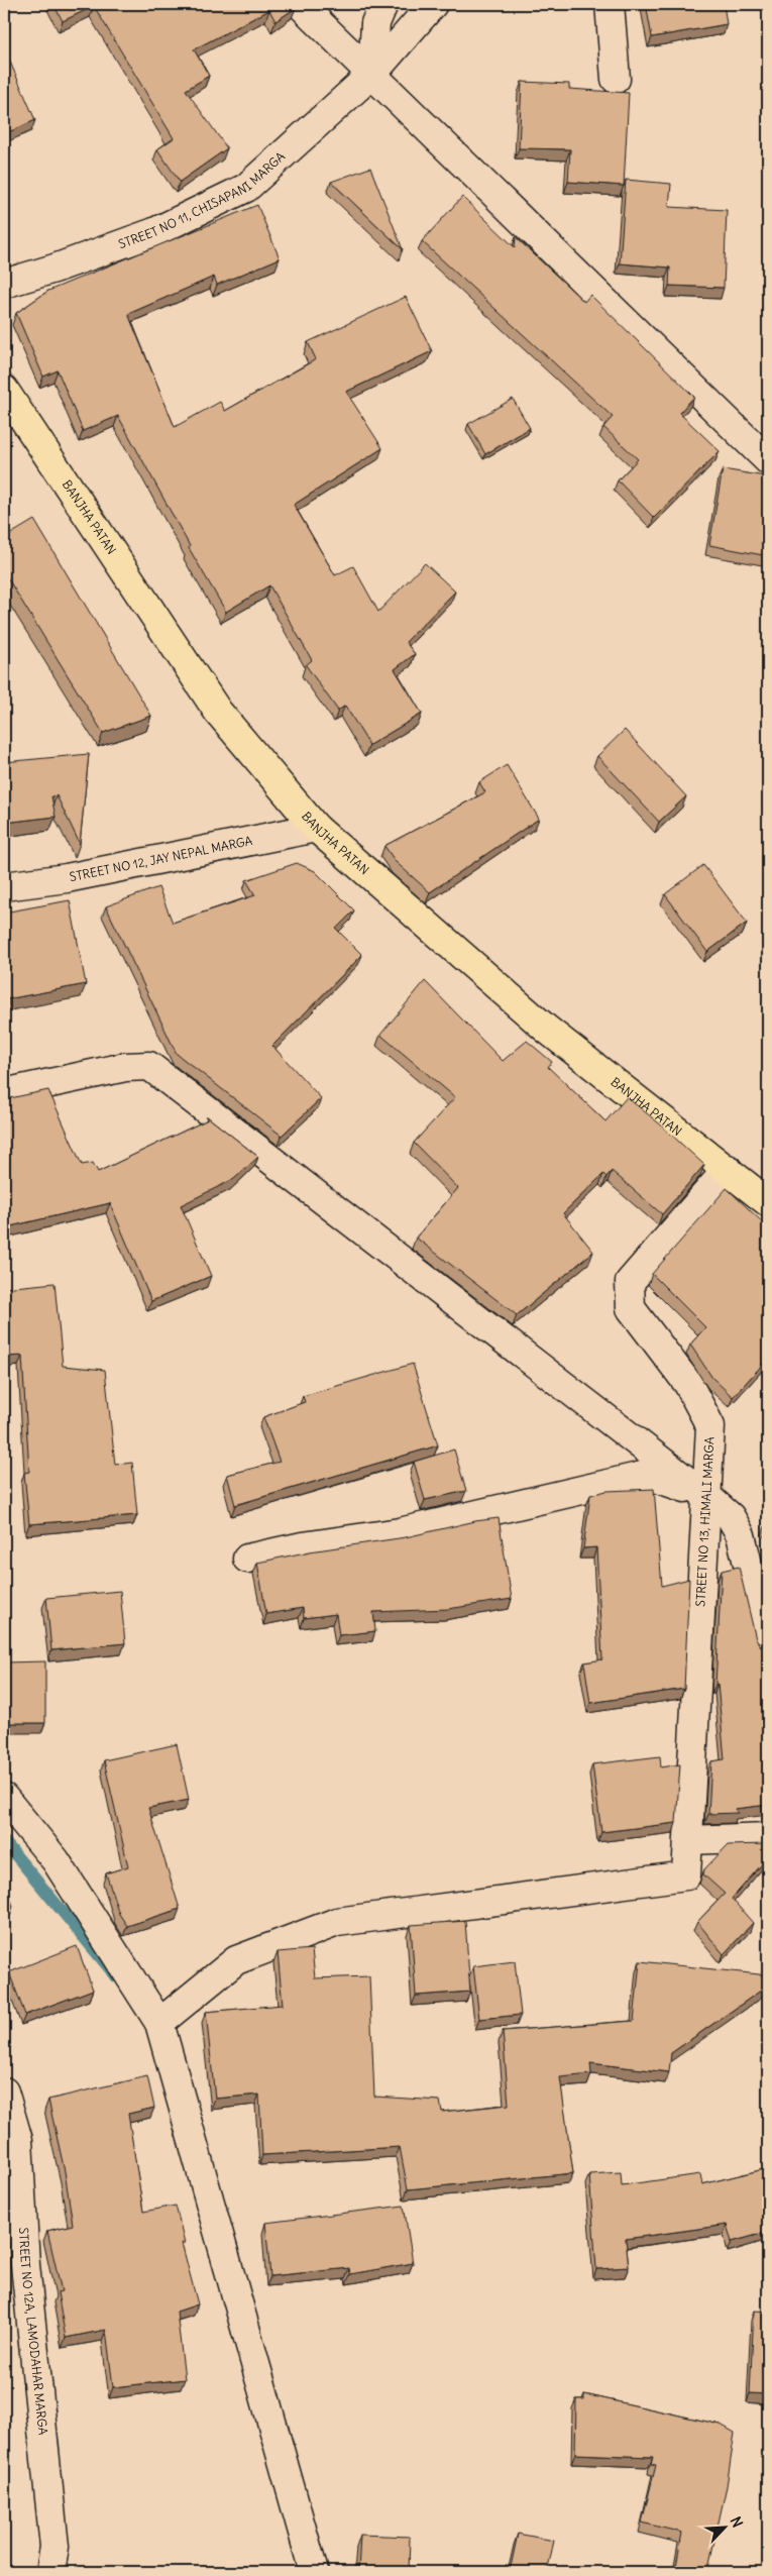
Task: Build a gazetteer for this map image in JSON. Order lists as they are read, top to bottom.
{
  "streets": {
    "main road": ["BANJHA PATAN"],
    "street": [
      "STREET NO 11, CHISAPANI MARGA",
      "STREET NO 12, JAY NEPAL MARGA",
      "STREET NO 13, HIMALI MARGA",
      "STREET NO 12A, LAMODAHAR MARGA"
    ]
  },
  "crossings": [
    ["BANJHA PATAN", "STREET NO 12, JAY NEPAL MARGA"],
    ["BANJHA PATAN", "STREET NO 13, HIMALI MARGA"]
  ],
  "north": "top right"
}
